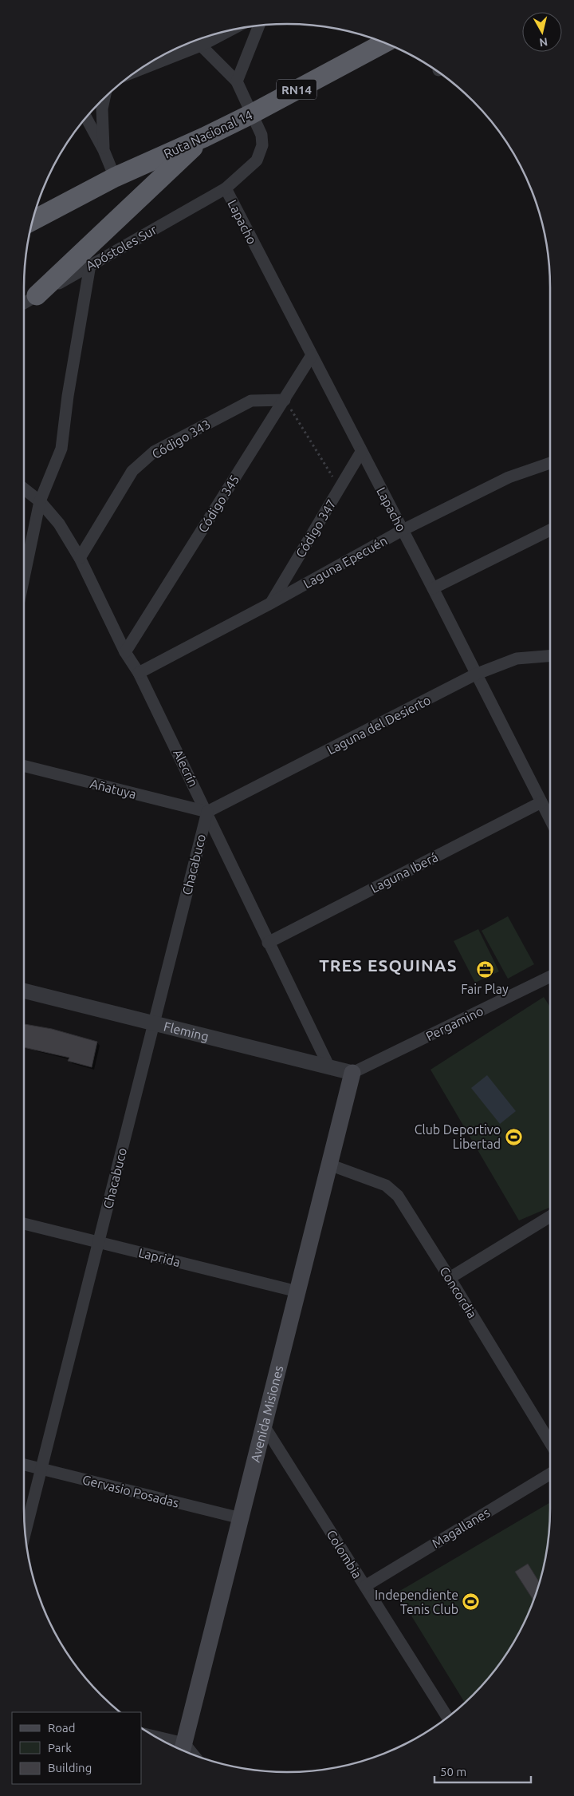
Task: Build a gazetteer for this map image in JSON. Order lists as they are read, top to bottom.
{
  "streets": {
    "highway": ["RN14", "Ruta Nacional 14"],
    "main road": ["Avenida Misiones"],
    "street": [
      "Lapacho",
      "Apóstoles Sur",
      "Código 343",
      "Código 345",
      "Código 347",
      "Laguna Epecuén",
      "Laguna del Desierto",
      "Alecrín",
      "Añatuya",
      "Chacabuco",
      "Laguna Iberá",
      "Pergamino",
      "Fleming",
      "Laprida",
      "Concordia",
      "Gervasio Posadas",
      "Magallanes",
      "Colombia"
    ]
  },
  "crossings": [
    ["Ruta Nacional 14", "Apóstoles Sur"],
    ["Lapacho", "Apóstoles Sur"],
    ["Lapacho", "Código 345"],
    ["Lapacho", "Código 347"],
    ["Lapacho", "Laguna Epecuén"],
    ["Lapacho", "Laguna del Desierto"],
    ["Lapacho", "Laguna Iberá"],
    ["Código 343", "Código 345"],
    ["Código 343", "Alecrín"],
    ["Código 345", "Alecrín"],
    ["Código 347", "Laguna Epecuén"],
    ["Laguna Epecuén", "Alecrín"],
    ["Laguna del Desierto", "Alecrín"],
    ["Laguna del Desierto", "Añatuya"],
    ["Laguna del Desierto", "Chacabuco"],
    ["Alecrín", "Añatuya"],
    ["Alecrín", "Chacabuco"],
    ["Alecrín", "Laguna Iberá"],
    ["Alecrín", "Fleming"],
    ["Añatuya", "Chacabuco"],
    ["Chacabuco", "Fleming"],
    ["Chacabuco", "Laprida"],
    ["Chacabuco", "Gervasio Posadas"],
    ["Pergamino", "Fleming"],
    ["Pergamino", "Avenida Misiones"],
    ["Fleming", "Avenida Misiones"],
    ["Laprida", "Avenida Misiones"],
    ["Concordia", "Avenida Misiones"],
    ["Avenida Misiones", "Gervasio Posadas"],
    ["Avenida Misiones", "Colombia"],
    ["Magallanes", "Colombia"]
  ],
  "districts": ["TRES ESQUINAS"],
  "places": {
    "office": ["Fair Play"],
    "sports": ["Club Deportivo Libertad", "Independiente Tenis Club"]
  },
  "legend": ["Road", "Park", "Building"],
  "scale_bar": "50 m",
  "north": "bottom"
}
